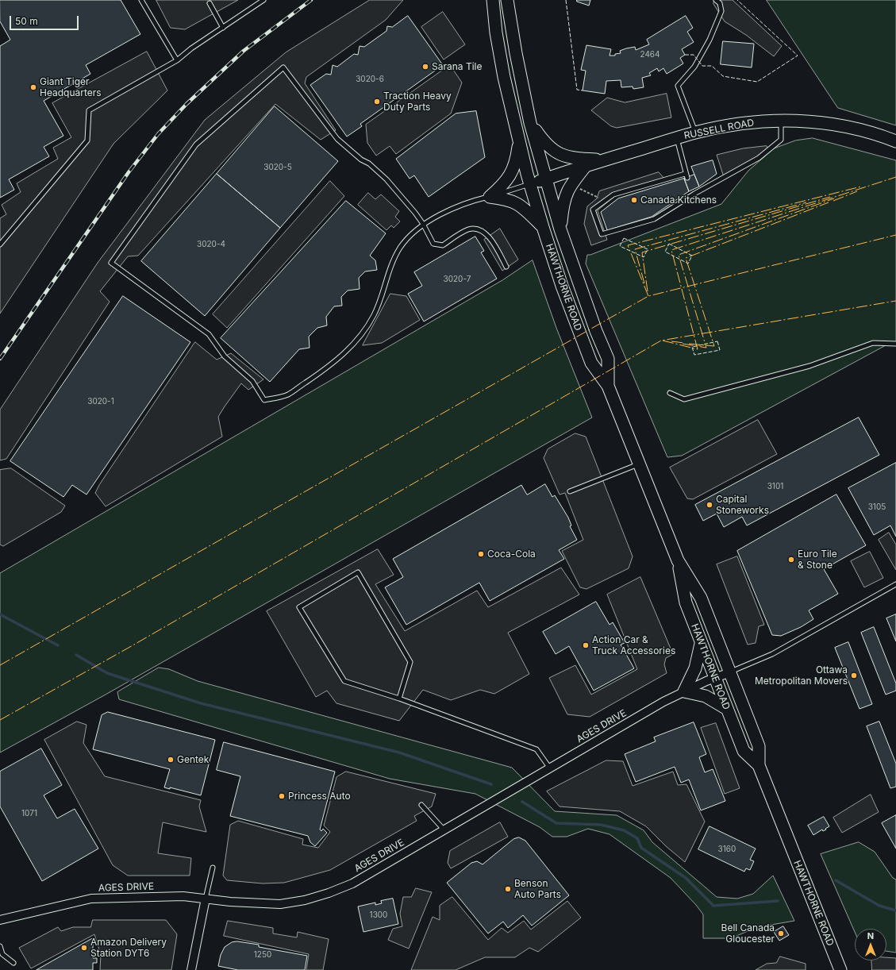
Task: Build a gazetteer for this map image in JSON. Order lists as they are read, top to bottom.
{
  "streets": {
    "main road": ["RUSSELL ROAD", "HAWTHORNE ROAD"],
    "street": ["AGES DRIVE"]
  },
  "crossings": [
    ["RUSSELL ROAD", "HAWTHORNE ROAD"],
    ["HAWTHORNE ROAD", "AGES DRIVE"]
  ],
  "places": [
    "Sarana Tile",
    "Giant Tiger Headquarters",
    "Traction Heavy Duty Parts",
    "Canada Kitchens",
    "Capital Stoneworks",
    "Coca-Cola",
    "Euro Tile & Stone",
    "Action Car & Truck Accessories",
    "Ottawa Metropolitan Movers",
    "Gentek",
    "Princess Auto",
    "Benson Auto Parts",
    "Bell Canada Gloucester",
    "Amazon Delivery Station DYT6"
  ],
  "house_numbers": [
    "2464",
    "3020-6",
    "3020-5",
    "3020-4",
    "3020-7",
    "3020-1",
    "3101",
    "3105",
    "1071",
    "3160",
    "1300",
    "1250"
  ],
  "scale_bar": "50 m",
  "north": "top"
}
